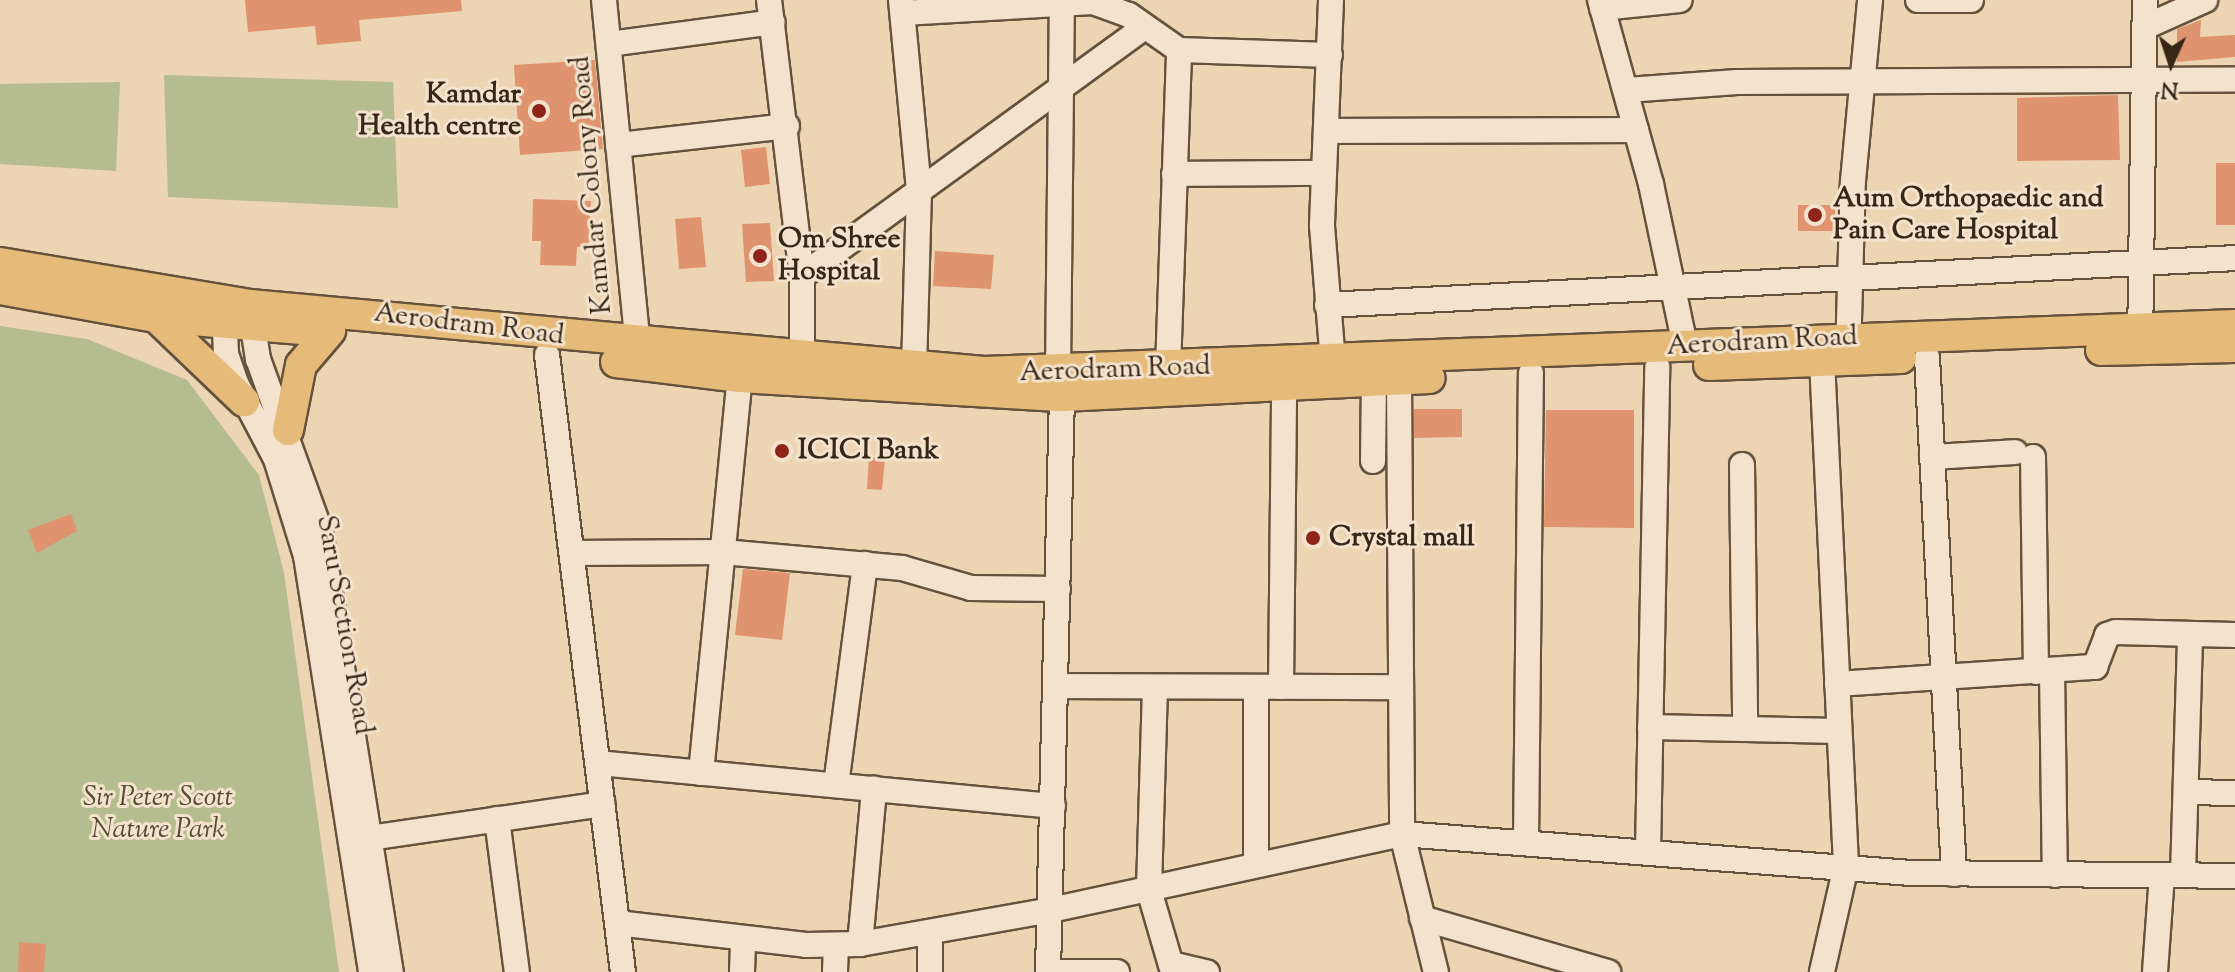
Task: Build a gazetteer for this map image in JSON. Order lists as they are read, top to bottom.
{
  "streets": {
    "main road": ["Aerodram Road"],
    "street": ["Kamdar Colony Road", "Saru Section Road"]
  },
  "crossings": [
    ["Kamdar Colony Road", "Aerodram Road"],
    ["Aerodram Road", "Saru Section Road"]
  ],
  "parks": ["Sir Peter Scott Nature Park"],
  "places": [
    "Kamdar Health centre",
    "Aum Orthopaedic and Pain Care Hospital",
    "Om Shree Hospital",
    "ICICI Bank",
    "Crystal mall"
  ],
  "north": "bottom"
}
